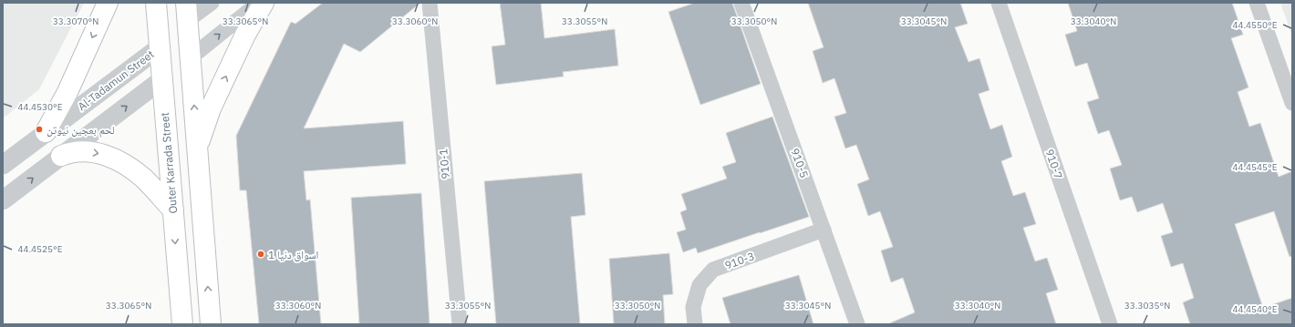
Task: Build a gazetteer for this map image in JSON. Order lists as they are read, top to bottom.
{
  "streets": {
    "main road": ["Outer Karrada Street"],
    "street": [
      "Al-Tadamun Street",
      "910-5",
      "910-1",
      "910-7",
      "910-3"
    ]
  },
  "crossings": [
    ["Al-Tadamun Street", "Outer Karrada Street"],
    ["910-5", "910-3"]
  ],
  "places": ["لحم بعجين نيوتن", "اسواق دنيا 1"],
  "coordinates": [
    "33.3070°N",
    "33.3065°N",
    "33.3060°N",
    "33.3055°N",
    "33.3050°N",
    "33.3045°N",
    "33.3040°N",
    "44.4550°E",
    "44.4530°E",
    "44.4545°E",
    "44.4525°E",
    "33.3035°N",
    "44.4540°E"
  ]
}
